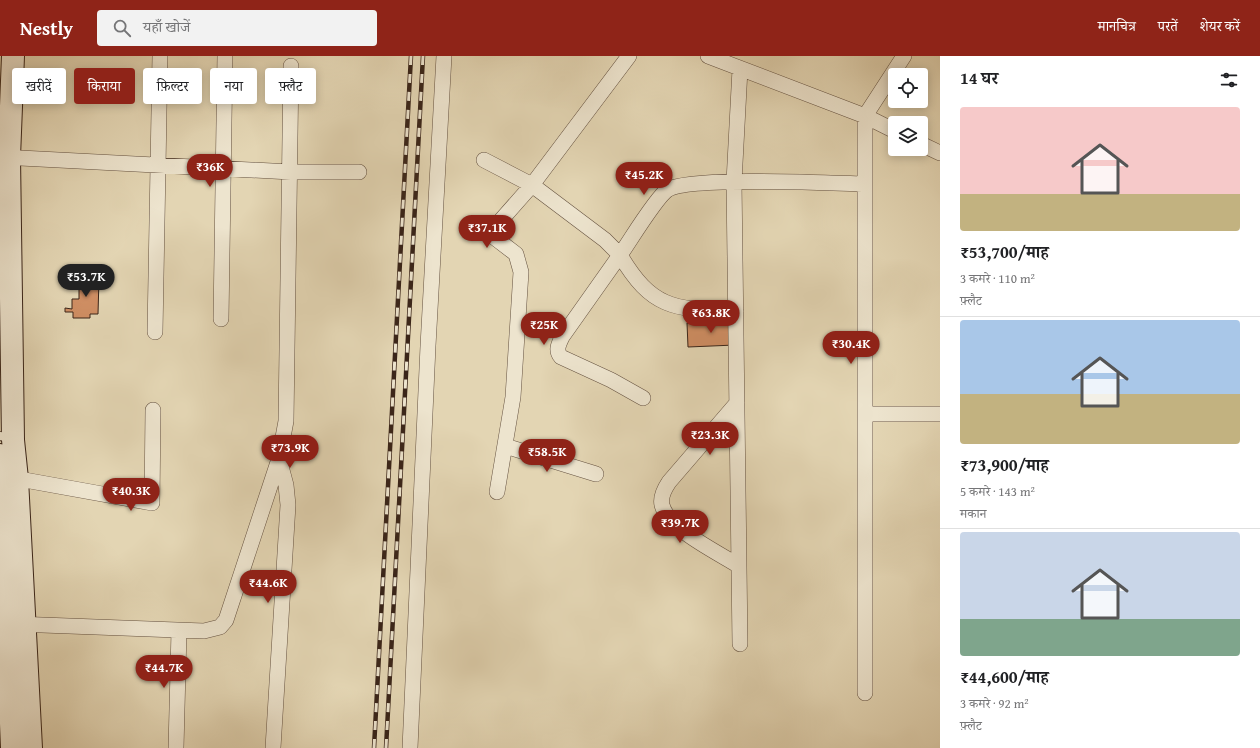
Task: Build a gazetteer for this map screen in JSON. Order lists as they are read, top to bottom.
{
  "page": {
    "header": "Nestly",
    "search": "यहाँ खोजें",
    "nav": ["मानचित्र", "परतें", "शेयर करें"],
    "heading": "14 घर",
    "chip": [
      "खरीदें",
      "किराया",
      "फ़िल्टर",
      "नया",
      "फ़्लैट"
    ],
    "list": [
      {
        "name": "₹53,700/माह",
        "note": "3 कमरे · 110 m² · फ़्लैट"
      },
      {
        "name": "₹73,900/माह",
        "note": "5 कमरे · 143 m² · मकान"
      },
      {
        "name": "₹44,600/माह",
        "note": "3 कमरे · 92 m² · फ़्लैट"
      }
    ],
    "price": [
      "₹36K",
      "₹45.2K",
      "₹37.1K",
      "₹53.7K",
      "₹63.8K",
      "₹25K",
      "₹30.4K",
      "₹23.3K",
      "₹73.9K",
      "₹58.5K",
      "₹40.3K",
      "₹39.7K",
      "₹44.6K",
      "₹44.7K"
    ]
  }
}
